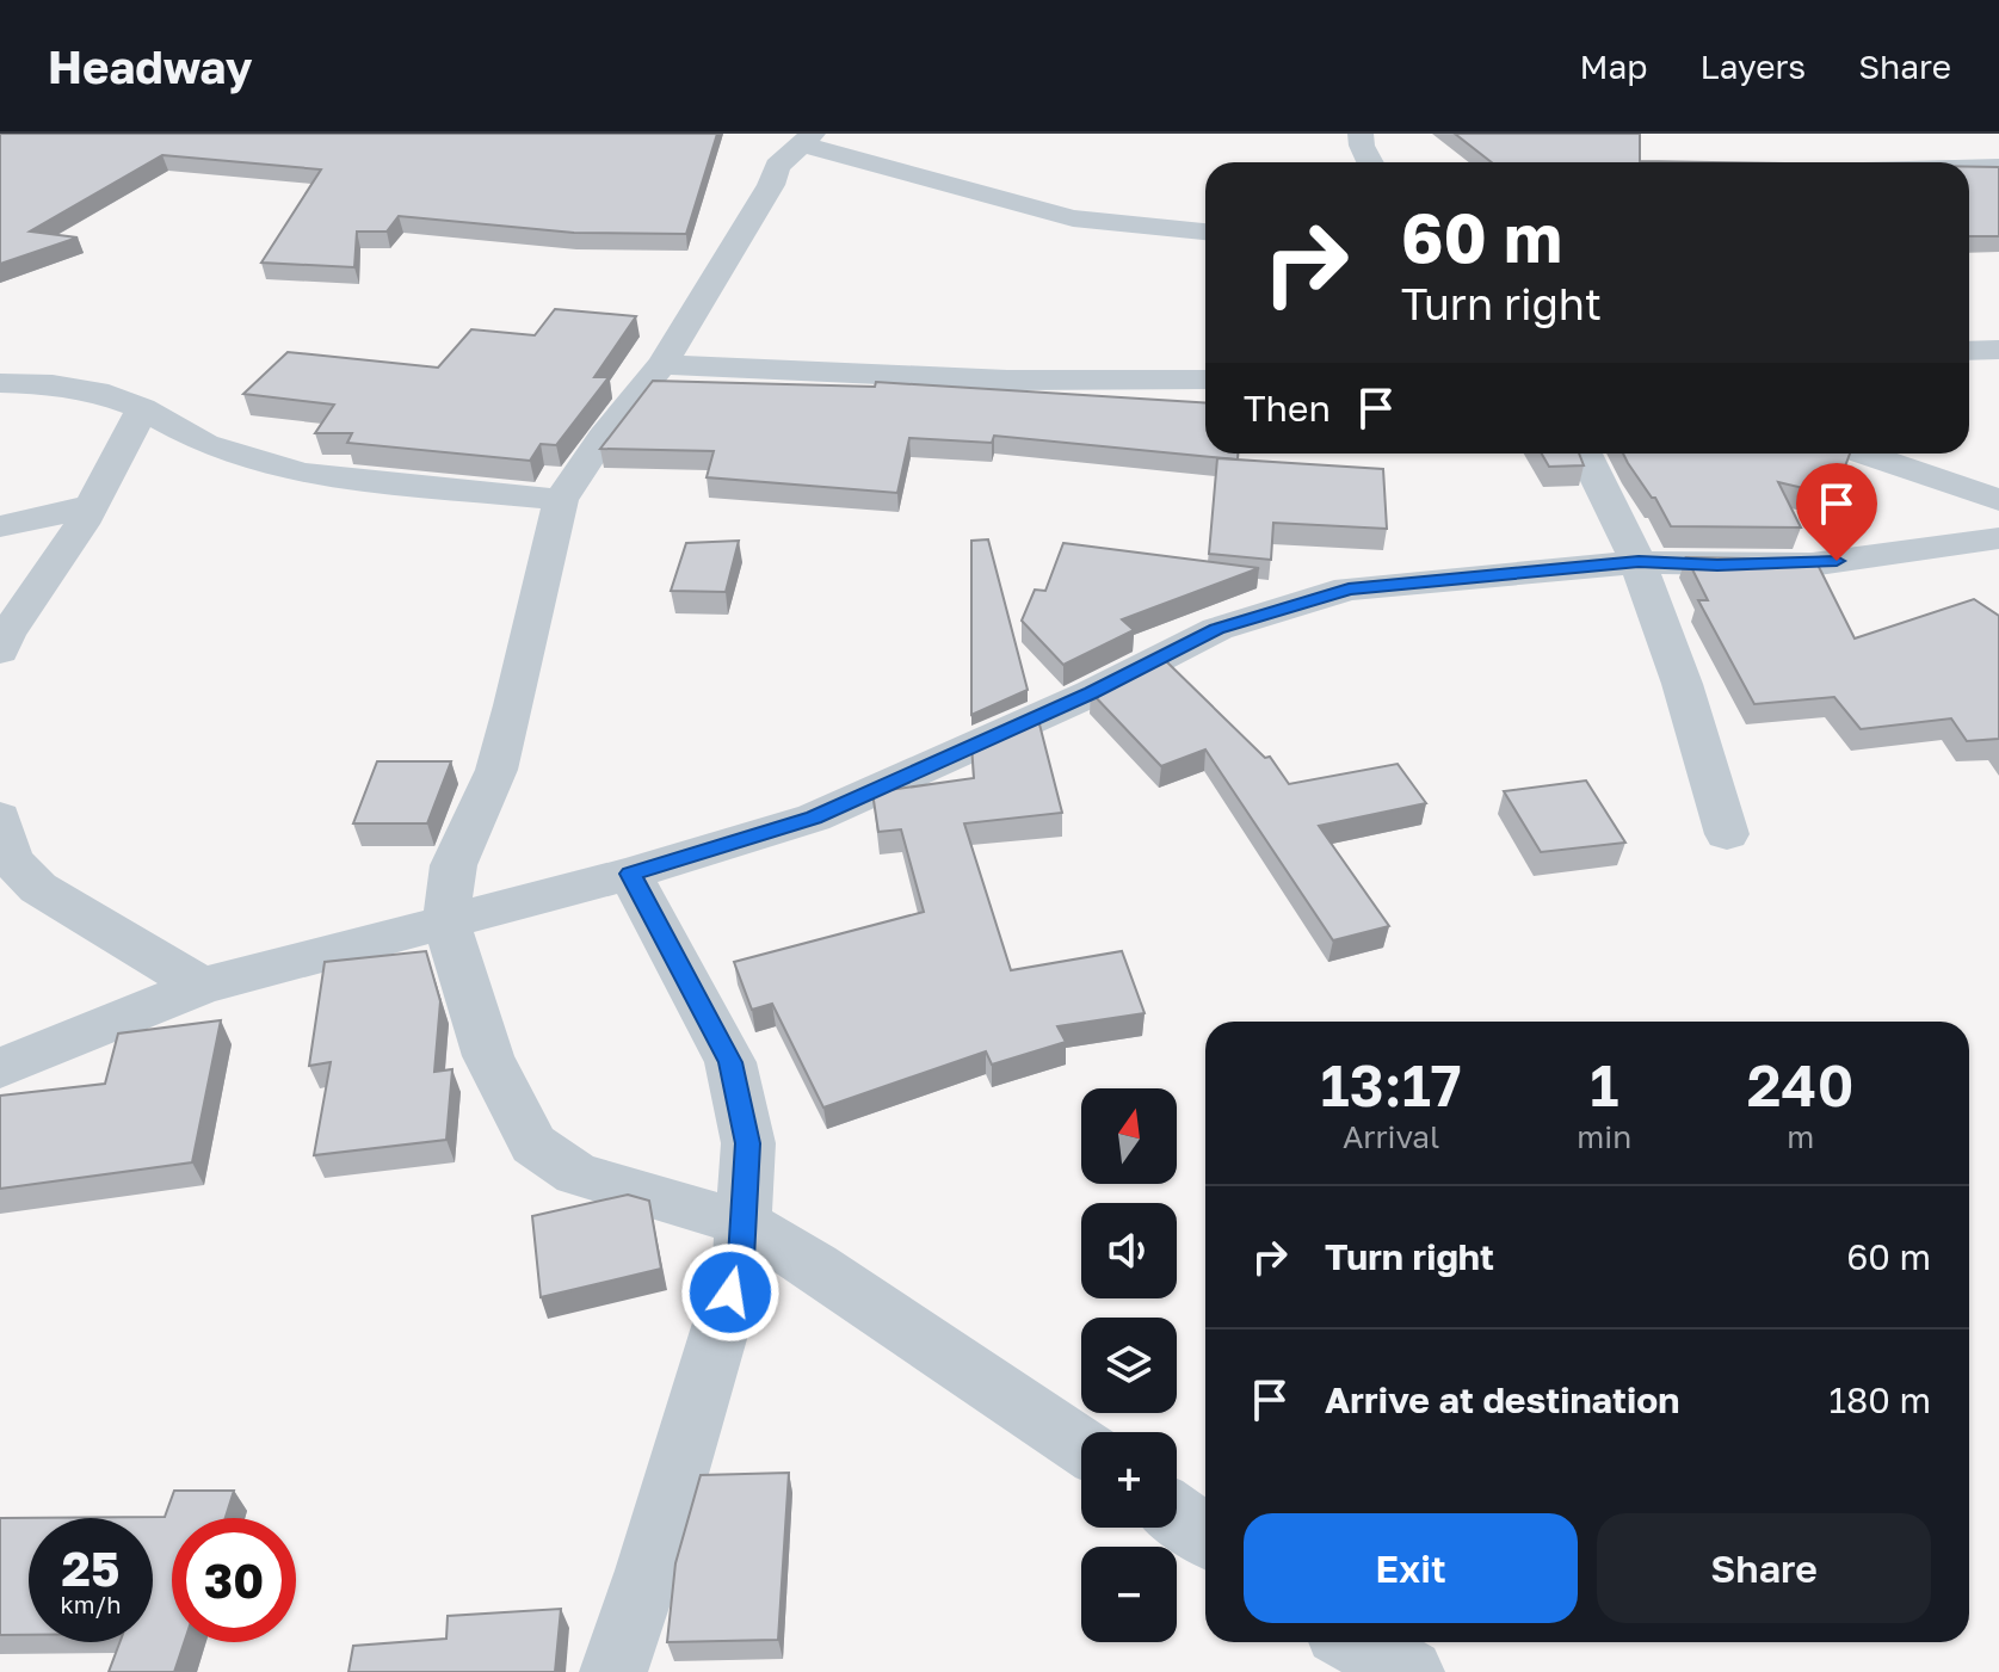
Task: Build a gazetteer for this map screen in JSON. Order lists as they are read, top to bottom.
{
  "north": "top",
  "page": {
    "header": "Headway",
    "nav": ["Map", "Layers", "Share"],
    "turn": ["60 m", "Turn right"],
    "then": "Then",
    "eta": [
      "13:17",
      "Arrival",
      "1",
      "min",
      "240",
      "m"
    ],
    "map_buttons": ["+", "−"],
    "list": [
      {
        "name": "Turn right",
        "value": "60 m"
      },
      {
        "name": "Arrive at destination",
        "value": "180 m"
      }
    ],
    "buttons": ["Exit", "Share"],
    "speed": "25 km/h",
    "limit": "30"
  }
}
